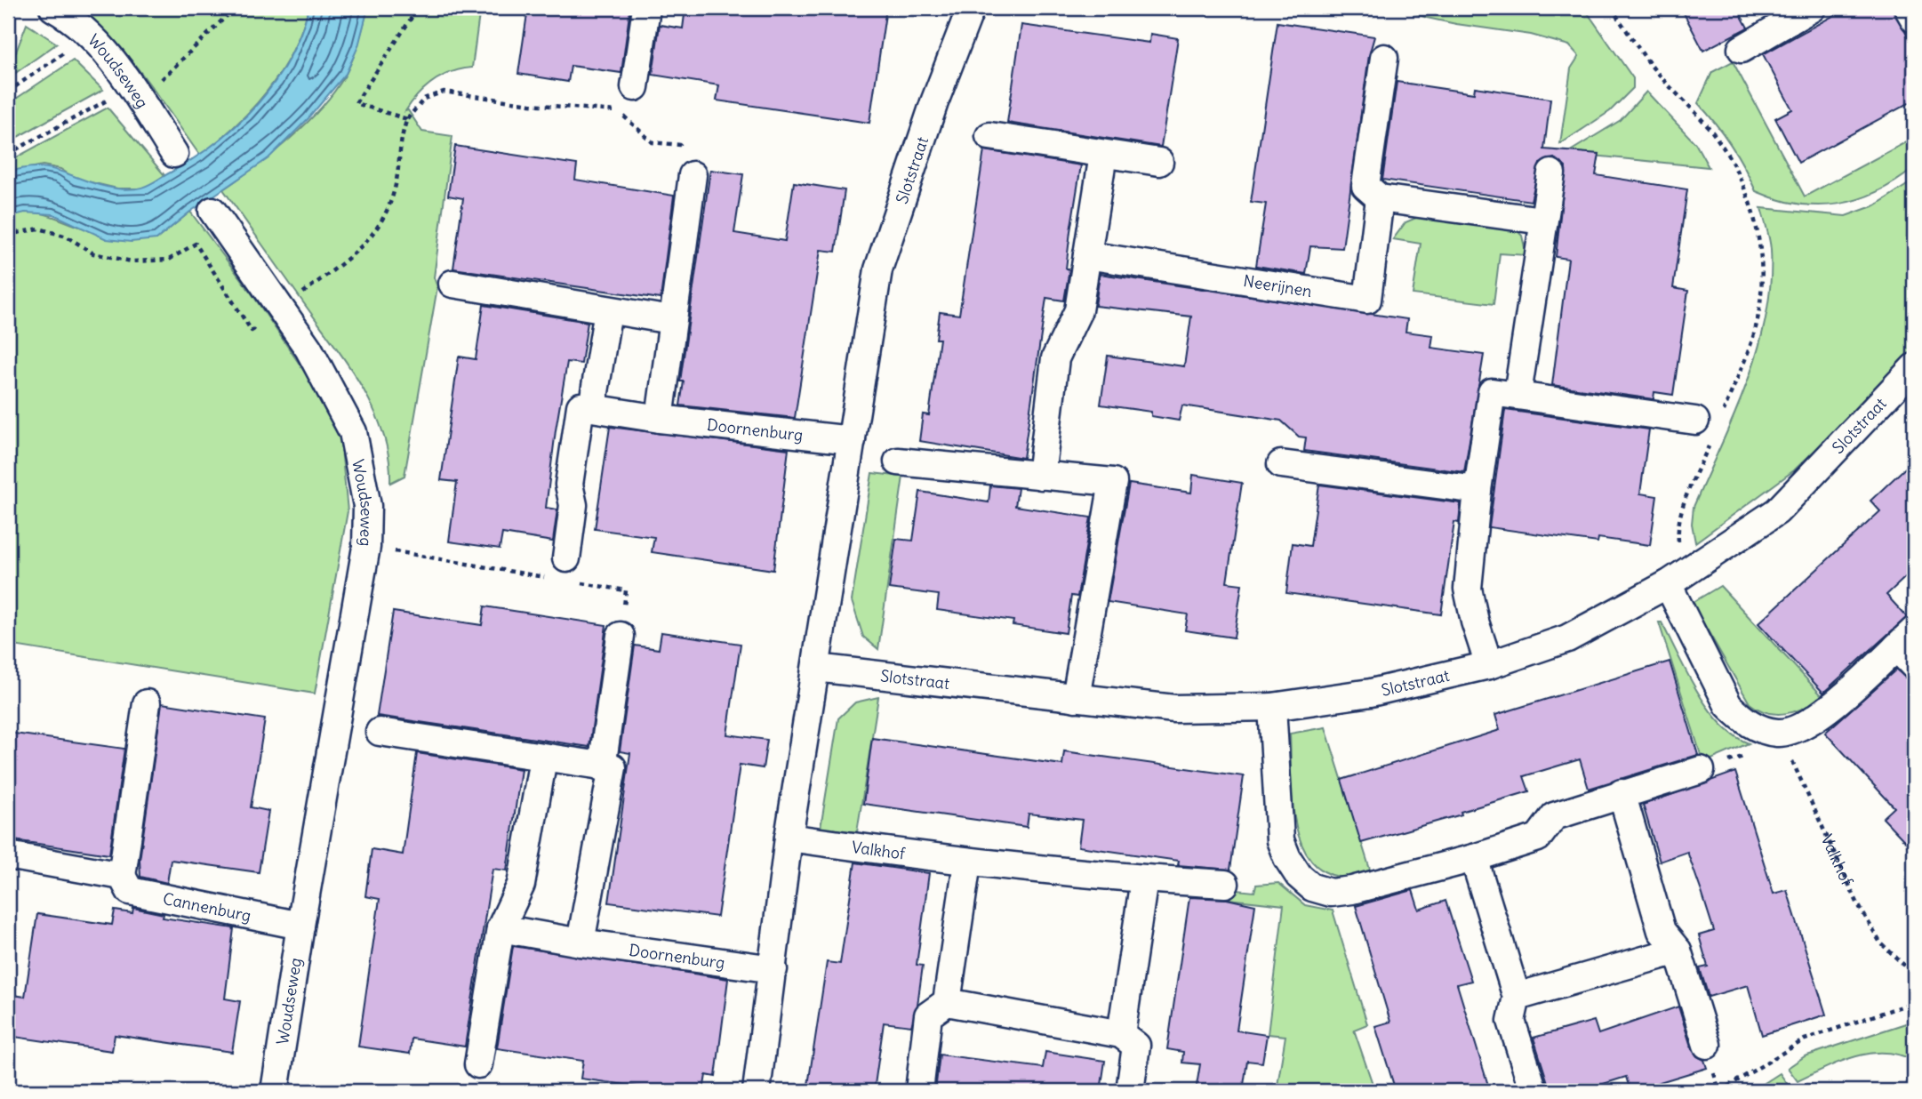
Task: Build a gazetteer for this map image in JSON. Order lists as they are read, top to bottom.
{
  "streets": {
    "street": [
      "Woudseweg",
      "Slotstraat",
      "Neerijnen",
      "Doornenburg",
      "Valkhof",
      "Cannenburg"
    ]
  },
  "crossings": [
    ["Woudseweg", "Cannenburg"],
    ["Slotstraat", "Doornenburg"],
    ["Slotstraat", "Valkhof"]
  ]
}
